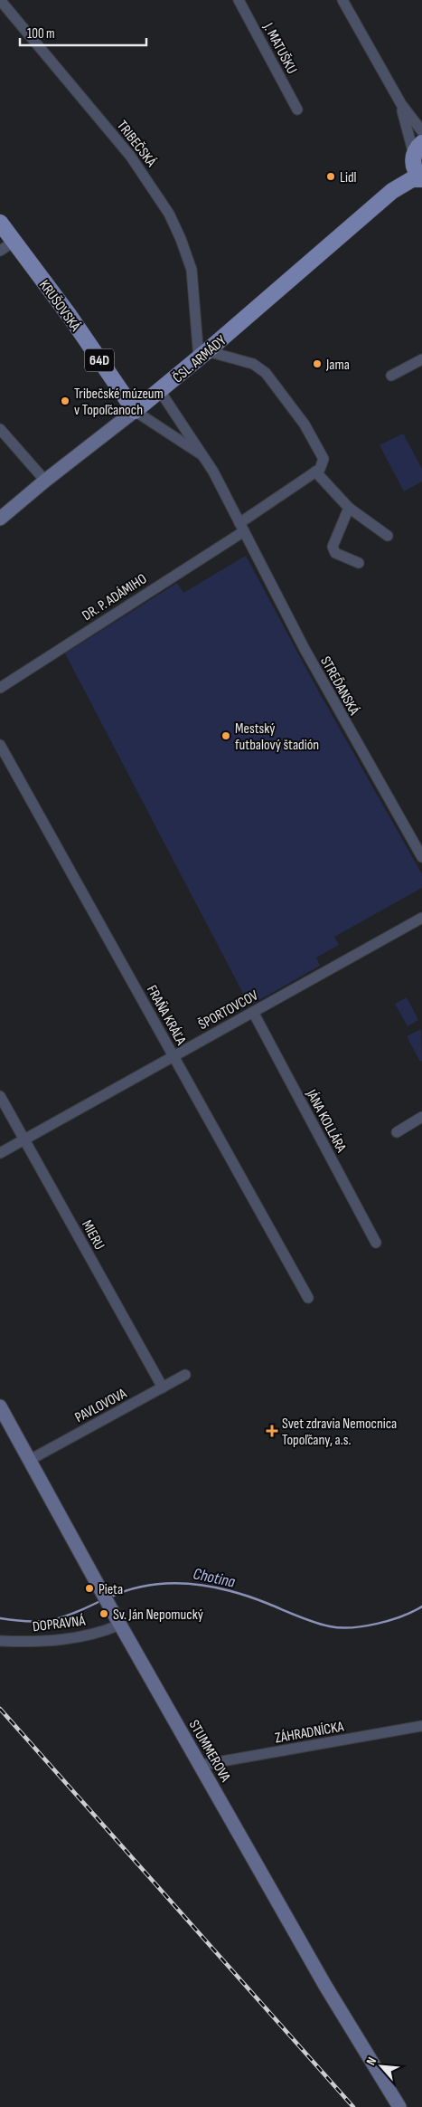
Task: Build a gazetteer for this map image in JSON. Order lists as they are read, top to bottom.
{
  "streets": {
    "main road": ["KRUŠOVSKÁ", "ČSL. ARMÁDY", "64D"],
    "street": [
      "J. MATUŠKU",
      "TRIBEČSKÁ",
      "DR. P. ADÁMIHO",
      "STREĎANSKÁ",
      "ŠPORTOVCOV",
      "FRAŇA KRÁĽA",
      "JÁNA KOLLÁRA",
      "MIERU",
      "PAVLOVOVA",
      "DOPRAVNÁ",
      "ZÁHRADNÍCKA",
      "STUMMEROVA"
    ]
  },
  "crossings": [
    ["TRIBEČSKÁ", "ČSL. ARMÁDY"],
    ["KRUŠOVSKÁ", "ČSL. ARMÁDY"],
    ["KRUŠOVSKÁ", "STREĎANSKÁ"],
    ["ČSL. ARMÁDY", "STREĎANSKÁ"],
    ["DR. P. ADÁMIHO", "STREĎANSKÁ"],
    ["ŠPORTOVCOV", "FRAŇA KRÁĽA"],
    ["ŠPORTOVCOV", "JÁNA KOLLÁRA"],
    ["ŠPORTOVCOV", "MIERU"],
    ["MIERU", "PAVLOVOVA"],
    ["PAVLOVOVA", "STUMMEROVA"],
    ["DOPRAVNÁ", "STUMMEROVA"],
    ["ZÁHRADNÍCKA", "STUMMEROVA"]
  ],
  "water": ["Chotina"],
  "places": {
    "other": [
      "Lidl",
      "Jama",
      "Tribečské múzeum v Topoľčanoch",
      "Mestský futbalový štadión",
      "Pieta",
      "Sv. Ján Nepomucký"
    ],
    "health": ["Svet zdravia Nemocnica Topoľčany, a.s."]
  },
  "scale_bar": "100 m",
  "north": "top left"
}
